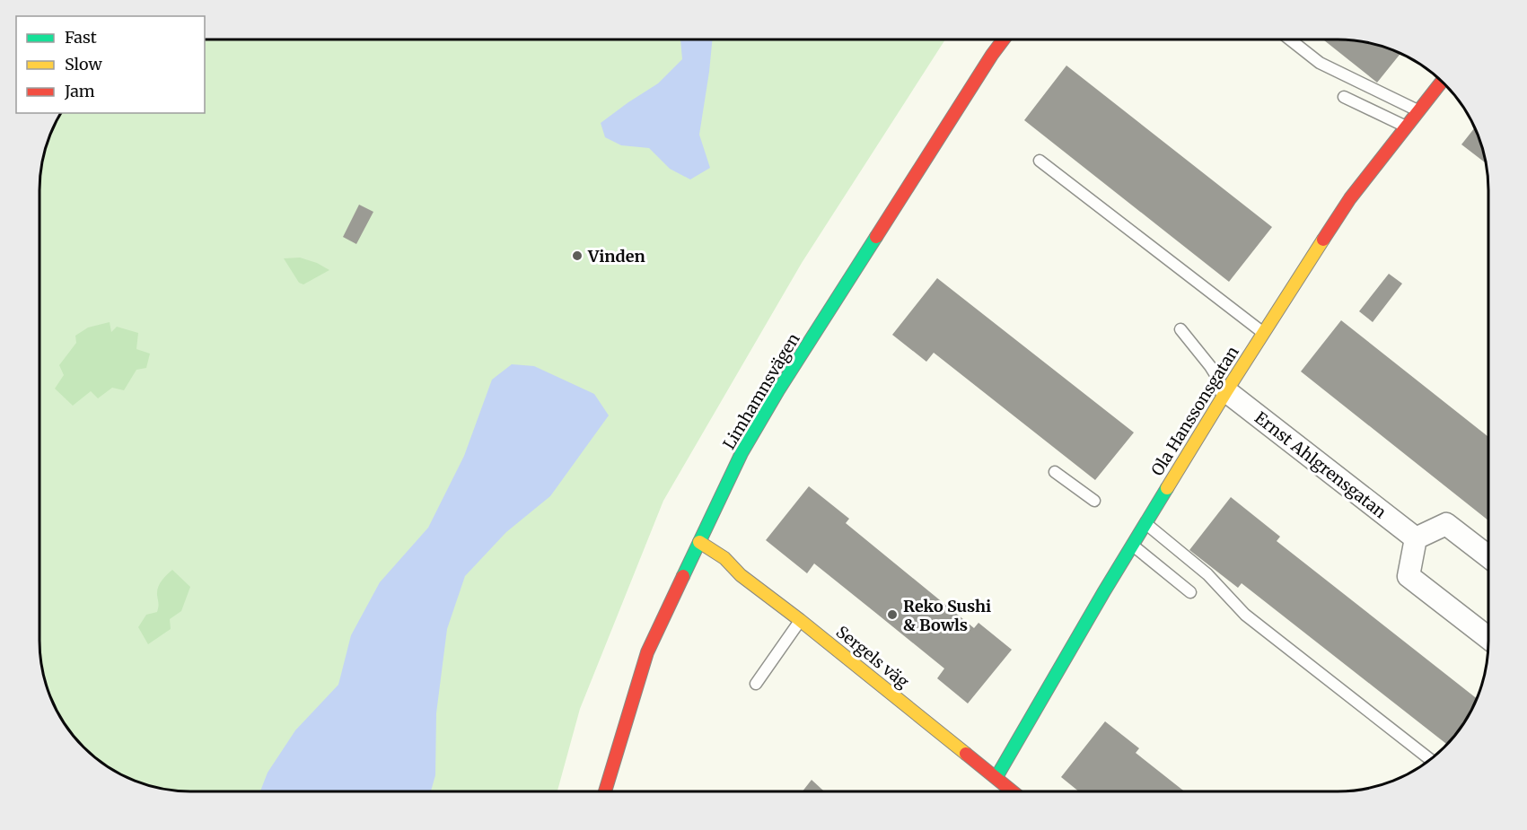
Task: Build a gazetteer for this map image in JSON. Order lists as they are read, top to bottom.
{
  "streets": {
    "street": [
      "Limhamnsvägen",
      "Ola Hanssonsgatan",
      "Ernst Ahlgrensgatan",
      "Sergels väg"
    ]
  },
  "crossings": [
    ["Limhamnsvägen", "Sergels väg"],
    ["Ola Hanssonsgatan", "Ernst Ahlgrensgatan"],
    ["Ola Hanssonsgatan", "Sergels väg"]
  ],
  "places": ["Vinden", "Reko Sushi & Bowls"],
  "legend": ["Fast", "Slow", "Jam"]
}
